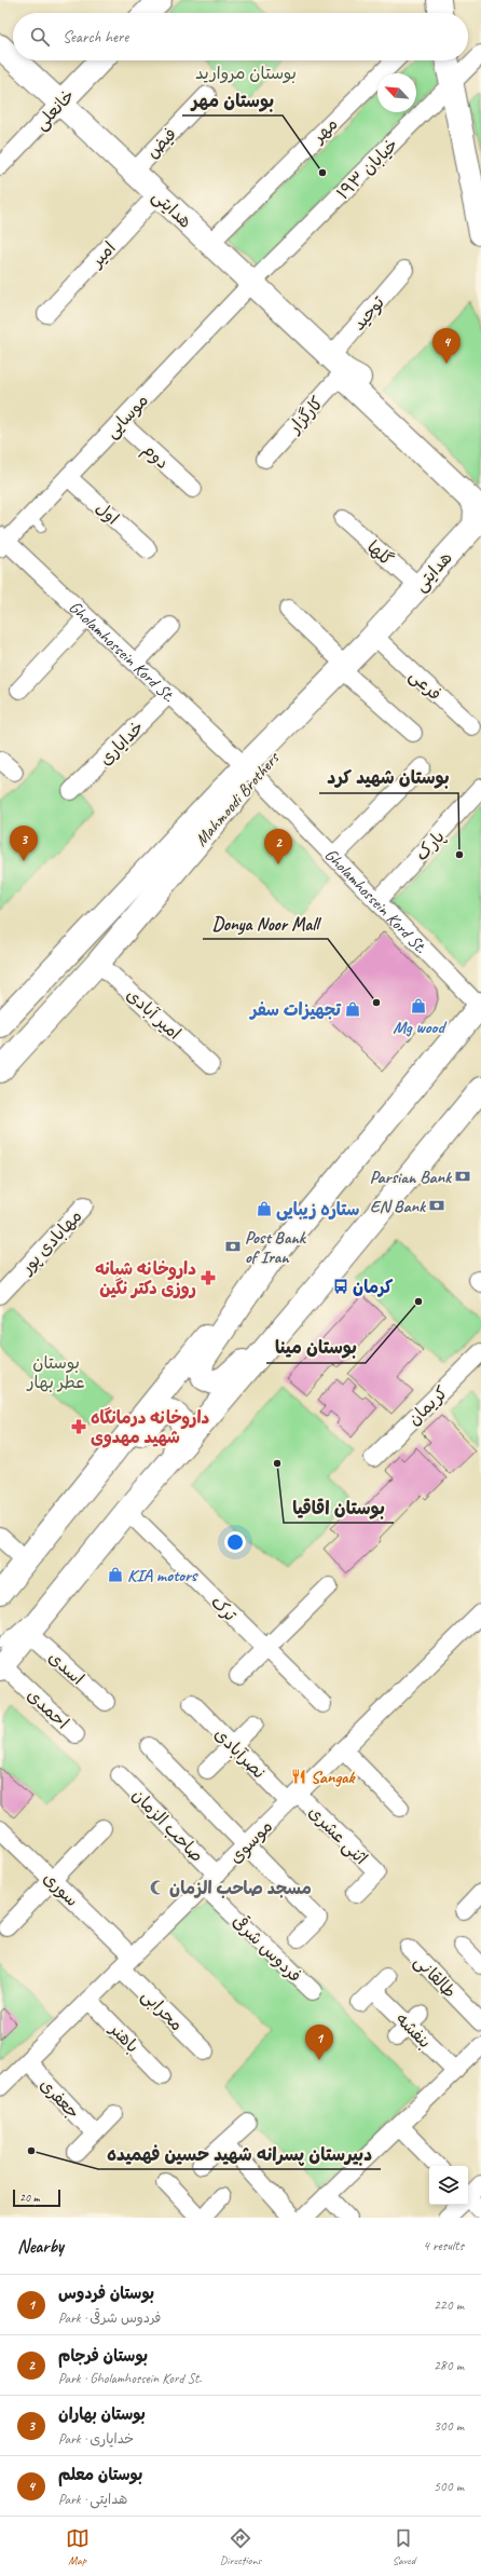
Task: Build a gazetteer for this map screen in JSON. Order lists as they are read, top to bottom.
{
  "streets": {
    "main road": ["خانعلی", "هدایتی", "Mahmoodi Brothers"],
    "street": [
      "مهر",
      "فیض",
      "خیابان ۱۹۳",
      "امیر",
      "توحید",
      "کارگزار",
      "موسایی",
      "دوم",
      "اول",
      "گلها",
      "Gholamhossein Kord St.",
      "فرعی",
      "خدایاری",
      "پارک",
      "امیر آبادی",
      "مهابادی پور",
      "کریمان",
      "ترک",
      "اسدی",
      "احمدی",
      "نصرآبادی",
      "صاحب الزمان",
      "اثنی عشری",
      "موسوی",
      "سوری",
      "فردوس شرقی",
      "طالقانی",
      "محرابی",
      "بنفشه",
      "باهنر",
      "جعفری"
    ]
  },
  "crossings": [
    ["خانعلی", "هدایتی"],
    ["مهر", "هدایتی"],
    ["فیض", "هدایتی"],
    ["خیابان ۱۹۳", "هدایتی"],
    ["خیابان ۱۹۳", "موسایی"],
    ["هدایتی", "امیر"],
    ["هدایتی", "توحید"],
    ["هدایتی", "کارگزار"],
    ["هدایتی", "موسایی"],
    ["هدایتی", "گلها"],
    ["هدایتی", "Gholamhossein Kord St."],
    ["هدایتی", "Mahmoodi Brothers"],
    ["توحید", "کارگزار"],
    ["موسایی", "دوم"],
    ["موسایی", "اول"],
    ["موسایی", "Gholamhossein Kord St."],
    ["Gholamhossein Kord St.", "خدایاری"],
    ["Gholamhossein Kord St.", "Mahmoodi Brothers"],
    ["Gholamhossein Kord St.", "پارک"],
    ["Mahmoodi Brothers", "امیر آبادی"],
    ["نصرآبادی", "اثنی عشری"],
    ["نصرآبادی", "موسوی"],
    ["صاحب الزمان", "موسوی"],
    ["اثنی عشری", "موسوی"],
    ["موسوی", "فردوس شرقی"],
    ["موسوی", "محرابی"],
    ["موسوی", "باهنر"],
    ["موسوی", "جعفری"]
  ],
  "parks": ["بوستان مروارید", "بوستان عطر بهار"],
  "places": {
    "other": [
      "بوستان مهر",
      "بوستان شهید کرد",
      "Donya Noor Mall",
      "بوستان مینا",
      "بوستان اقاقیا",
      "دبیرستان پسرانه شهید حسین فهمیده"
    ],
    "shop": [
      "Mg wood",
      "تجهیزات سفر",
      "ستاره زیبایی",
      "KIA motors"
    ],
    "bank": ["Parsian Bank", "EN Bank", "Post Bank of Iran"],
    "pharmacy": ["داروخانه شبانه روزی دکتر نگین", "داروخانه درمانگاه شهید مهدوی"],
    "bus stop": ["کرمان"],
    "restaurant": ["Sangak"],
    "mosque": ["مسجد صاحب الزمان"]
  },
  "scale_bar": "20 m",
  "north": "top left",
  "page": {
    "search": "Search here",
    "pins": [
      "4",
      "3",
      "2",
      "1"
    ],
    "scale": "20 m",
    "heading": ["Nearby", "4 results"],
    "list": [
      {
        "mark": "1",
        "name": "بوستان فردوس",
        "note": "Park · فردوس شرقی",
        "value": "220 m"
      },
      {
        "mark": "2",
        "name": "بوستان فرجام",
        "note": "Park · Gholamhossein Kord St.",
        "value": "280 m"
      },
      {
        "mark": "3",
        "name": "بوستان بهاران",
        "note": "Park · خدایاری",
        "value": "300 m"
      },
      {
        "mark": "4",
        "name": "بوستان معلم",
        "note": "Park · هدایتی",
        "value": "500 m"
      }
    ],
    "nav": ["Map", "Directions", "Saved"]
  }
}
